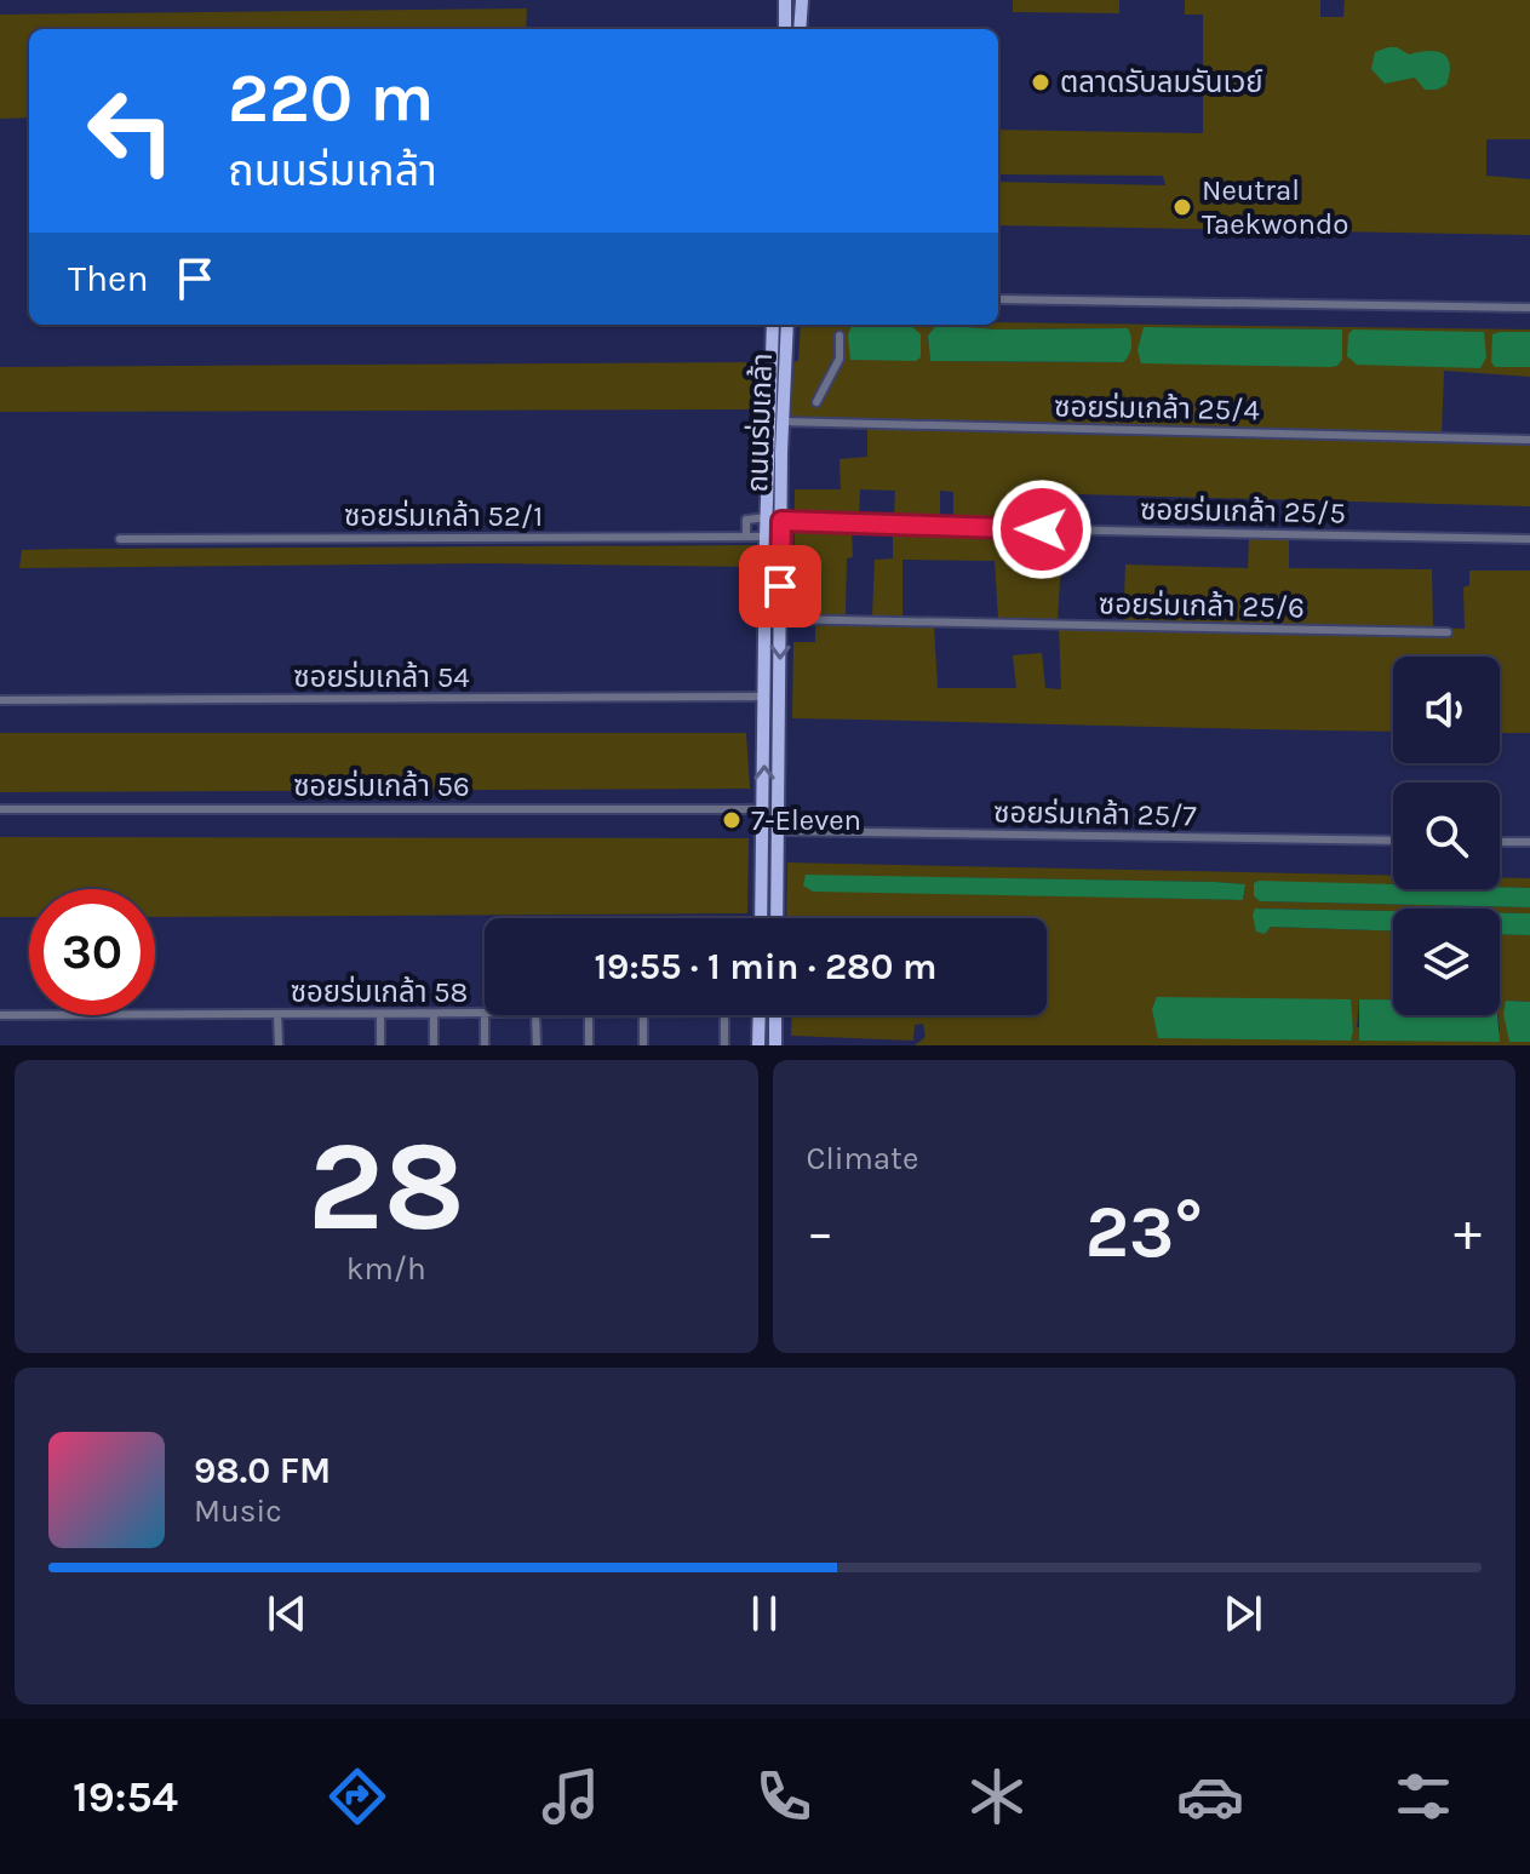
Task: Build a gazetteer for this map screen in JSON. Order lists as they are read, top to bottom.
{
  "streets": {
    "main road": ["ถนนร่มเกล้า"],
    "street": [
      "ซอยร่มเกล้า 25/4",
      "ซอยร่มเกล้า 25/5",
      "ซอยร่มเกล้า 52/1",
      "ซอยร่มเกล้า 25/6",
      "ซอยร่มเกล้า 54",
      "ซอยร่มเกล้า 56",
      "ซอยร่มเกล้า 25/7",
      "ซอยร่มเกล้า 58"
    ]
  },
  "crossings": [
    ["ซอยร่มเกล้า 25/4", "ถนนร่มเกล้า"],
    ["ถนนร่มเกล้า", "ซอยร่มเกล้า 25/5"],
    ["ถนนร่มเกล้า", "ซอยร่มเกล้า 52/1"],
    ["ถนนร่มเกล้า", "ซอยร่มเกล้า 25/6"],
    ["ถนนร่มเกล้า", "ซอยร่มเกล้า 54"],
    ["ถนนร่มเกล้า", "ซอยร่มเกล้า 56"],
    ["ถนนร่มเกล้า", "ซอยร่มเกล้า 25/7"]
  ],
  "places": ["ตลาดรับลมรันเวย์", "Neutral Taekwondo", "7-Eleven"],
  "page": {
    "turn": ["220 m", "ถนนร่มเกล้า"],
    "then": "Then",
    "limit": "30",
    "trip": "19:55 · 1 min · 280 m",
    "tile": [
      ["28", "km/h"],
      "Climate"
    ],
    "heat": ["−", "23°", "+"],
    "song": ["98.0 FM", "Music"],
    "tabs": "19:54"
  }
}
